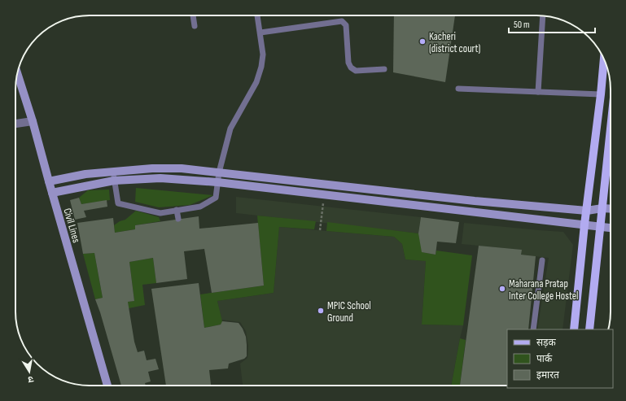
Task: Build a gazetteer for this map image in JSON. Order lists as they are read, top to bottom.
{
  "streets": {
    "main road": ["Civil Lines"]
  },
  "places": ["Kacheri (district court)", "Maharana Pratap Inter College Hostel", "MPIC School Ground"],
  "legend": ["सड़क", "पार्क", "इमारत"],
  "scale_bar": "50 m",
  "north": "bottom"
}
